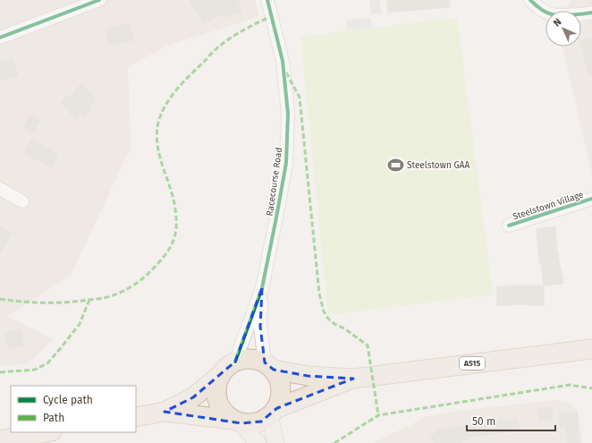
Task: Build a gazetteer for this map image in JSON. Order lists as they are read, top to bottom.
{
  "streets": {
    "highway": ["A515"],
    "street": ["Racecourse Road", "Steelstown Village"]
  },
  "crossings": [
    ["Racecourse Road", "A515"]
  ],
  "places": {
    "sports": ["Steelstown GAA"]
  },
  "legend": ["Cycle path", "Path"],
  "scale_bar": "50 m",
  "north": "top left"
}
